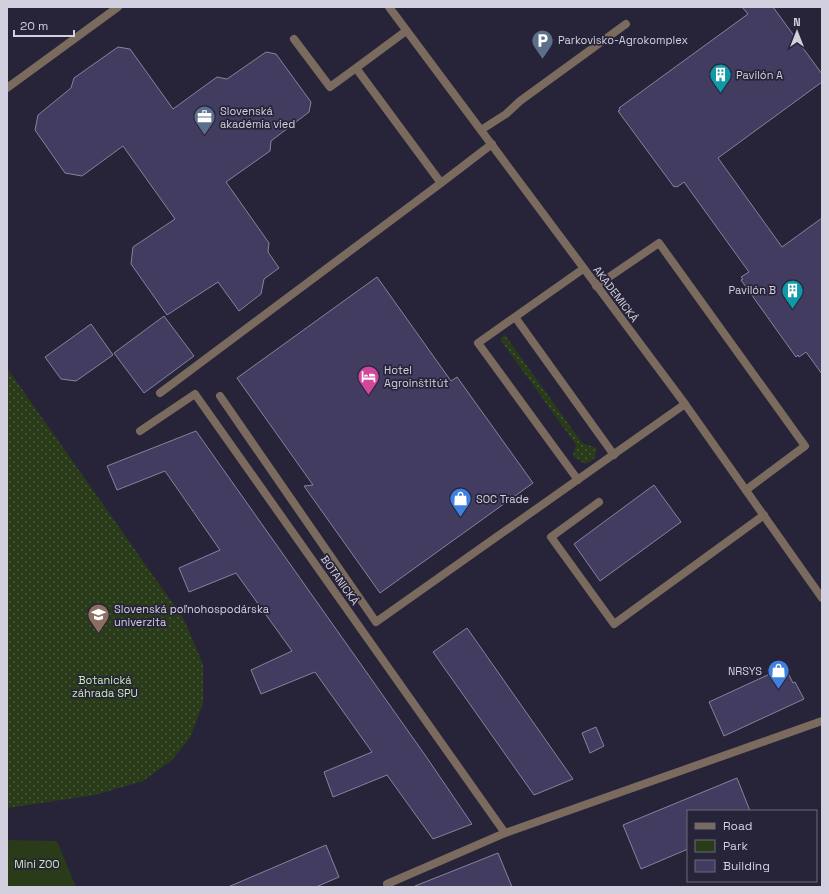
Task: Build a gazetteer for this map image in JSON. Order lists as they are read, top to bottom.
{
  "streets": {
    "street": ["AKADEMICKÁ", "BOTANICKÁ"]
  },
  "parks": ["Botanická záhrada SPU", "Mini ZOO"],
  "places": {
    "parking": ["Parkovisko-Agrokomplex"],
    "building": ["Pavilón A", "Pavilón B"],
    "office": ["Slovenská akadémia vied"],
    "hotel": ["Hotel Agroinštitút"],
    "shop": ["SOC Trade", "NRSYS"],
    "school or university": ["Slovenská poľnohospodárska univerzita"]
  },
  "legend": ["Road", "Park", "Building"],
  "scale_bar": "20 m",
  "north": "top"
}
